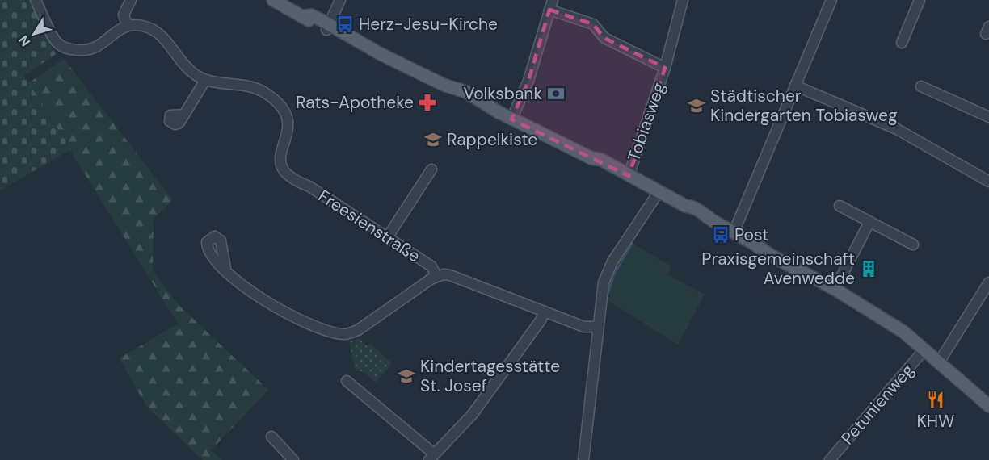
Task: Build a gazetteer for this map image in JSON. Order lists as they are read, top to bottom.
{
  "streets": {
    "street": ["Tobiasweg", "Freesienstraße", "Petunienweg"]
  },
  "places": {
    "bus stop": ["Herz-Jesu-Kirche", "Post"],
    "bank": ["Volksbank"],
    "pharmacy": ["Rats-Apotheke"],
    "school or university": ["Städtischer Kindergarten Tobiasweg", "Rappelkiste", "Kindertagesstätte St. Josef"],
    "building": ["Praxisgemeinschaft Avenwedde"],
    "restaurant": ["KHW"]
  },
  "north": "bottom left"
}
